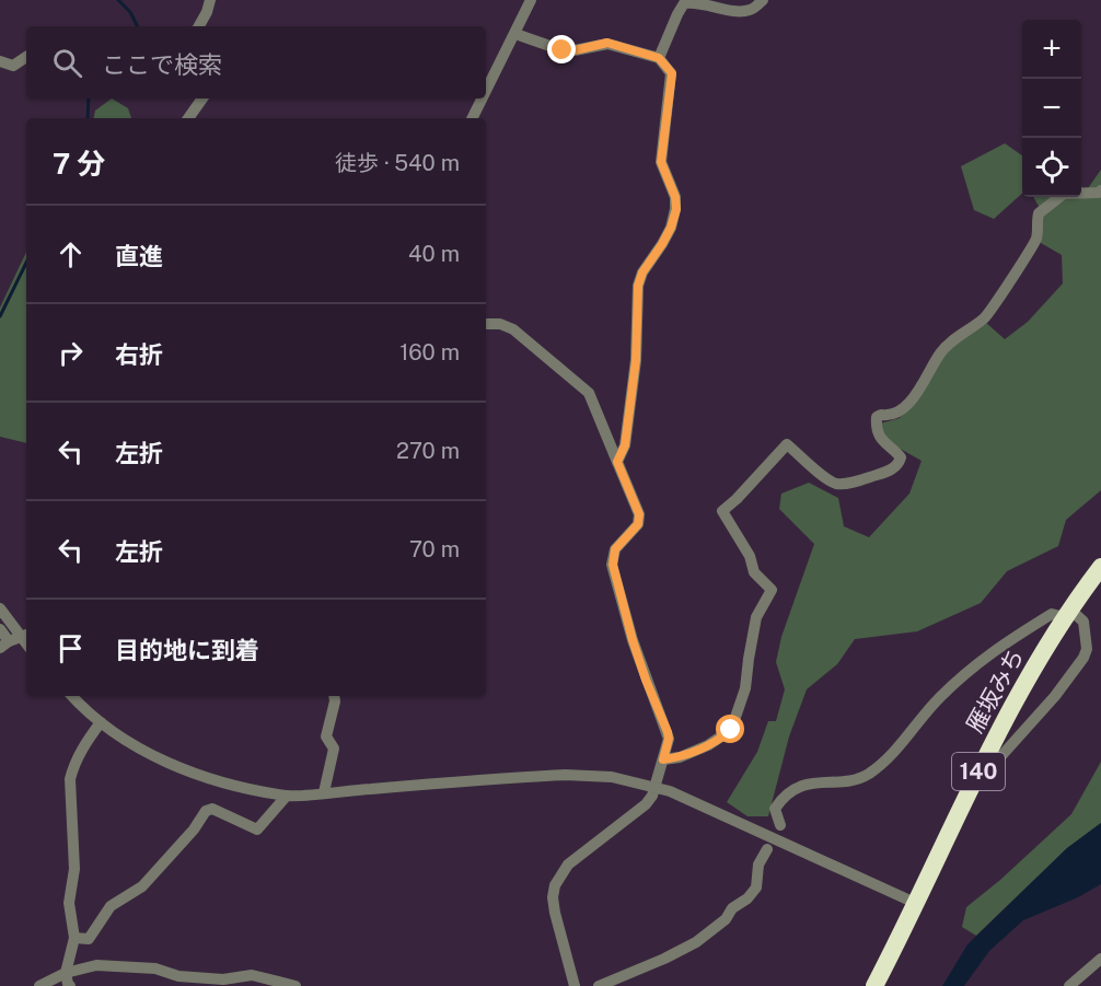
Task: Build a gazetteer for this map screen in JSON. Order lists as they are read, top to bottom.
{
  "streets": {
    "highway": ["雁坂みち", "140"]
  },
  "page": {
    "map_buttons": ["+", "−"],
    "search": "ここで検索",
    "heading": ["7 分", "徒歩 · 540 m"],
    "list": [
      ["直進", "40 m"],
      ["右折", "160 m"],
      ["左折", "270 m"],
      ["左折", "70 m"],
      "目的地に到着"
    ]
  }
}
